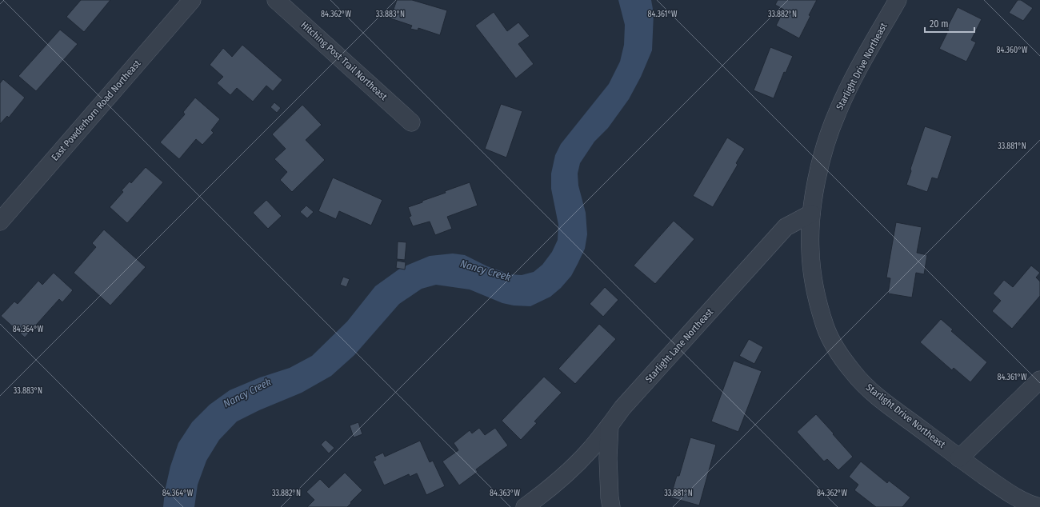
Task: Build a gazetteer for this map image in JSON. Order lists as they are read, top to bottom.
{
  "streets": {
    "street": [
      "Hitching Post Trail Northeast",
      "Starlight Drive Northeast",
      "East Powderhorn Road Northeast",
      "Starlight Lane Northeast"
    ]
  },
  "crossings": [
    ["Starlight Drive Northeast", "Starlight Lane Northeast"]
  ],
  "water": ["Nancy Creek"],
  "scale_bar": "20 m",
  "coordinates": [
    "84.362°W",
    "33.883°N",
    "84.361°W",
    "33.882°N",
    "84.360°W",
    "33.881°N",
    "84.364°W",
    "84.363°W"
  ]
}
